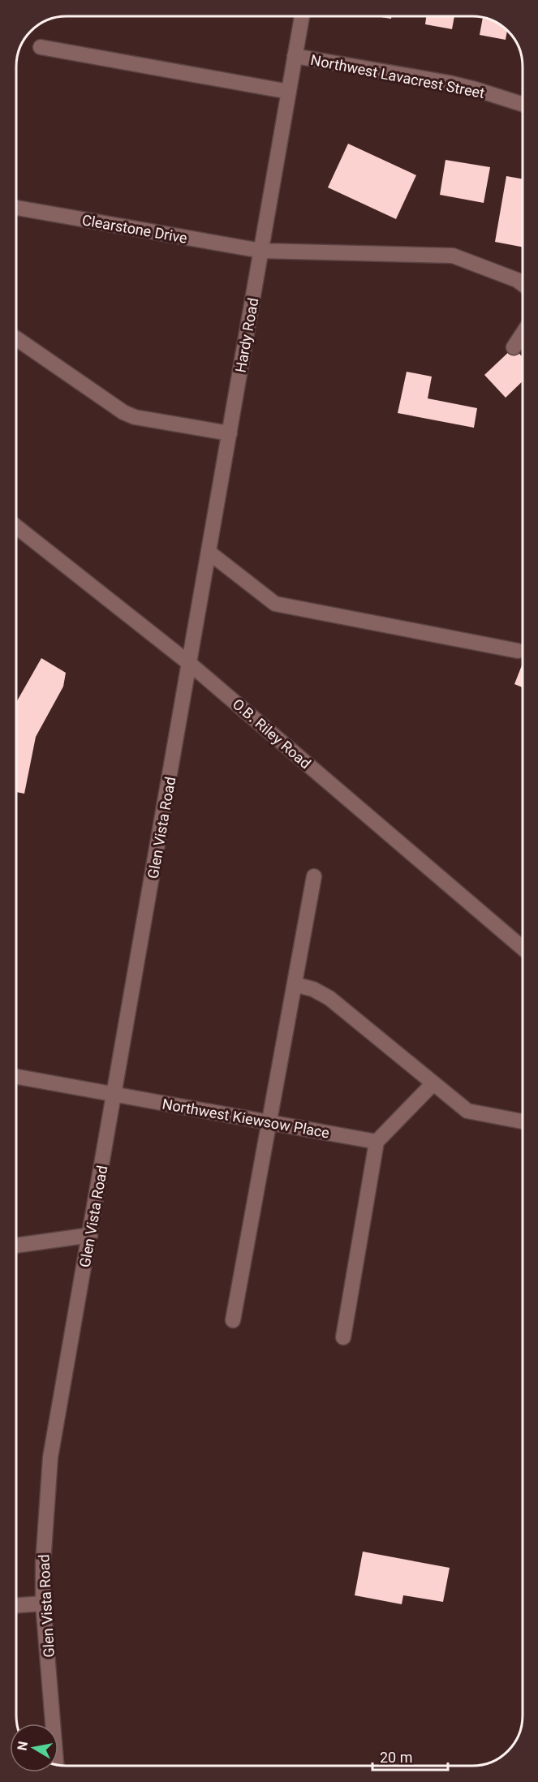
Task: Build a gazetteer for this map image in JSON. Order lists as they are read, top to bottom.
{
  "streets": {
    "street": [
      "Northwest Lavacrest Street",
      "Clearstone Drive",
      "Hardy Road",
      "O.B. Riley Road",
      "Glen Vista Road",
      "Northwest Kiewsow Place"
    ]
  },
  "crossings": [
    ["Northwest Lavacrest Street", "Hardy Road"],
    ["Clearstone Drive", "Hardy Road"],
    ["Hardy Road", "O.B. Riley Road"],
    ["Hardy Road", "Glen Vista Road"],
    ["O.B. Riley Road", "Glen Vista Road"],
    ["Glen Vista Road", "Northwest Kiewsow Place"]
  ],
  "scale_bar": "20 m",
  "north": "left"
}
